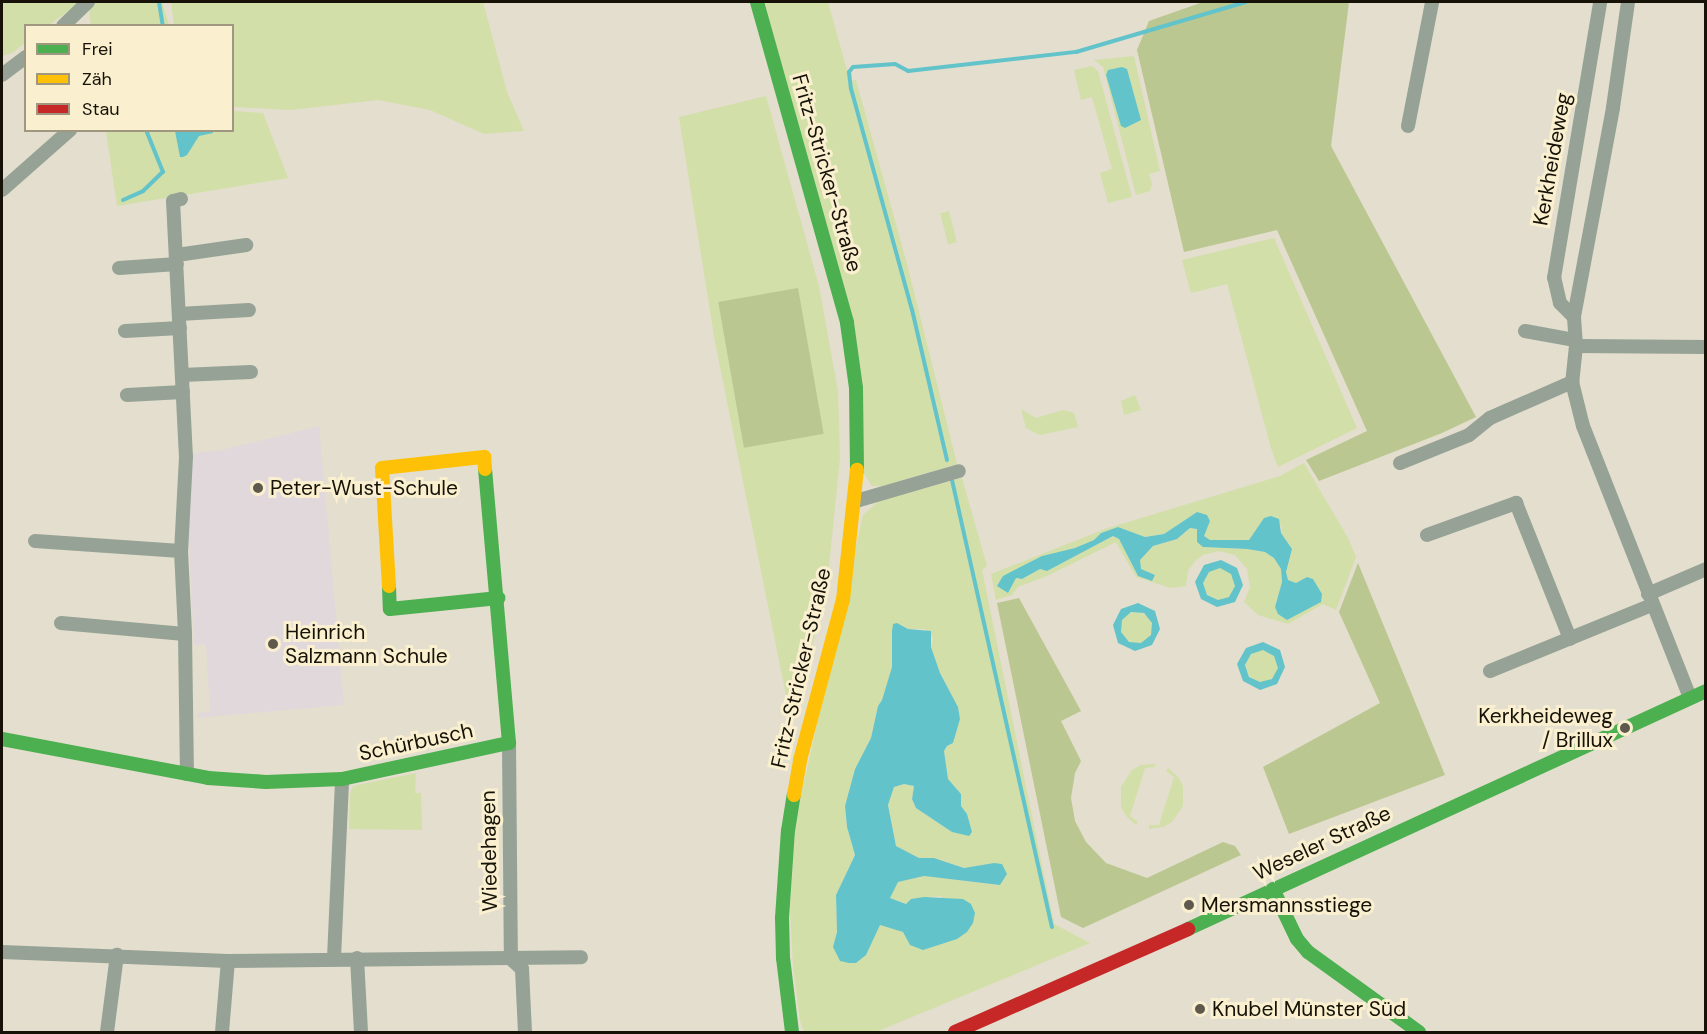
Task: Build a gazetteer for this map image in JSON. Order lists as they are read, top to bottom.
{
  "streets": {
    "main road": ["Fritz-Stricker-Straße", "Schürbusch", "Weseler Straße"],
    "street": ["Kerkheideweg", "Wiedehagen"]
  },
  "crossings": [
    ["Schürbusch", "Wiedehagen"]
  ],
  "places": [
    "Peter-Wust-Schule",
    "Heinrich Salzmann Schule",
    "Kerkheideweg / Brillux",
    "Mersmannsstiege",
    "Knubel Münster Süd"
  ],
  "legend": ["Frei", "Zäh", "Stau"]
}
